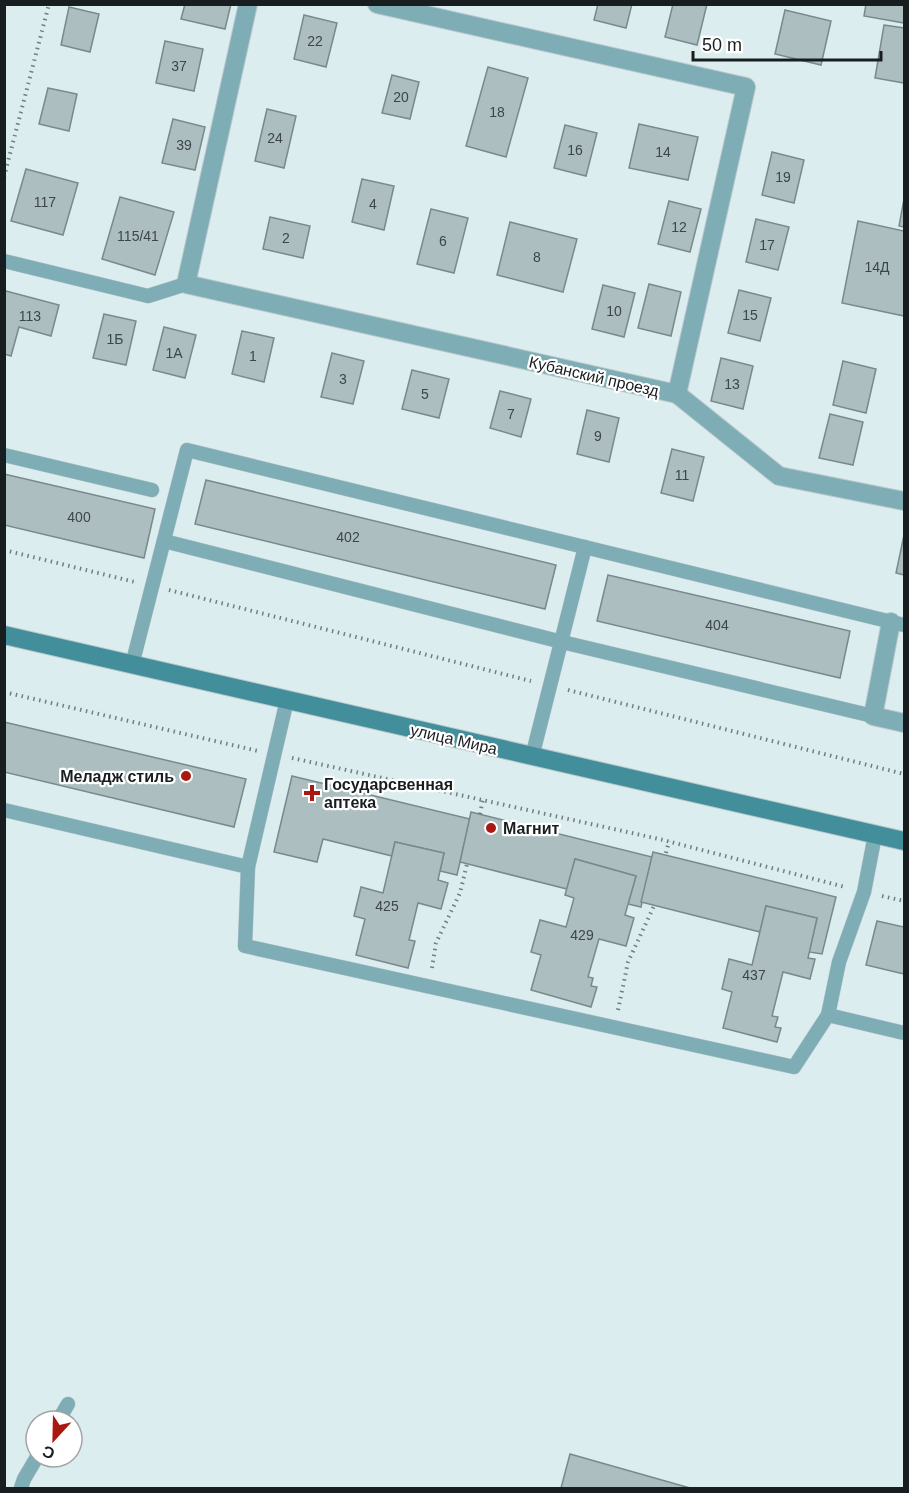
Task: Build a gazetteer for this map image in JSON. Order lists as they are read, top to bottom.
{
  "streets": {
    "main road": ["улица Мира"],
    "street": ["Кубанский проезд"]
  },
  "places": {
    "other": ["Меладж стиль", "Магнит"],
    "health": ["Государсвенная аптека"]
  },
  "house_numbers": [
    "22",
    "37",
    "20",
    "18",
    "24",
    "39",
    "16",
    "14",
    "19",
    "117",
    "4",
    "12",
    "115/41",
    "2",
    "6",
    "17",
    "8",
    "14Д",
    "10",
    "15",
    "113",
    "1Б",
    "1А",
    "1",
    "3",
    "13",
    "5",
    "7",
    "9",
    "11",
    "400",
    "402",
    "404",
    "425",
    "429",
    "437"
  ],
  "scale_bar": "50 m",
  "north": "bottom"
}
